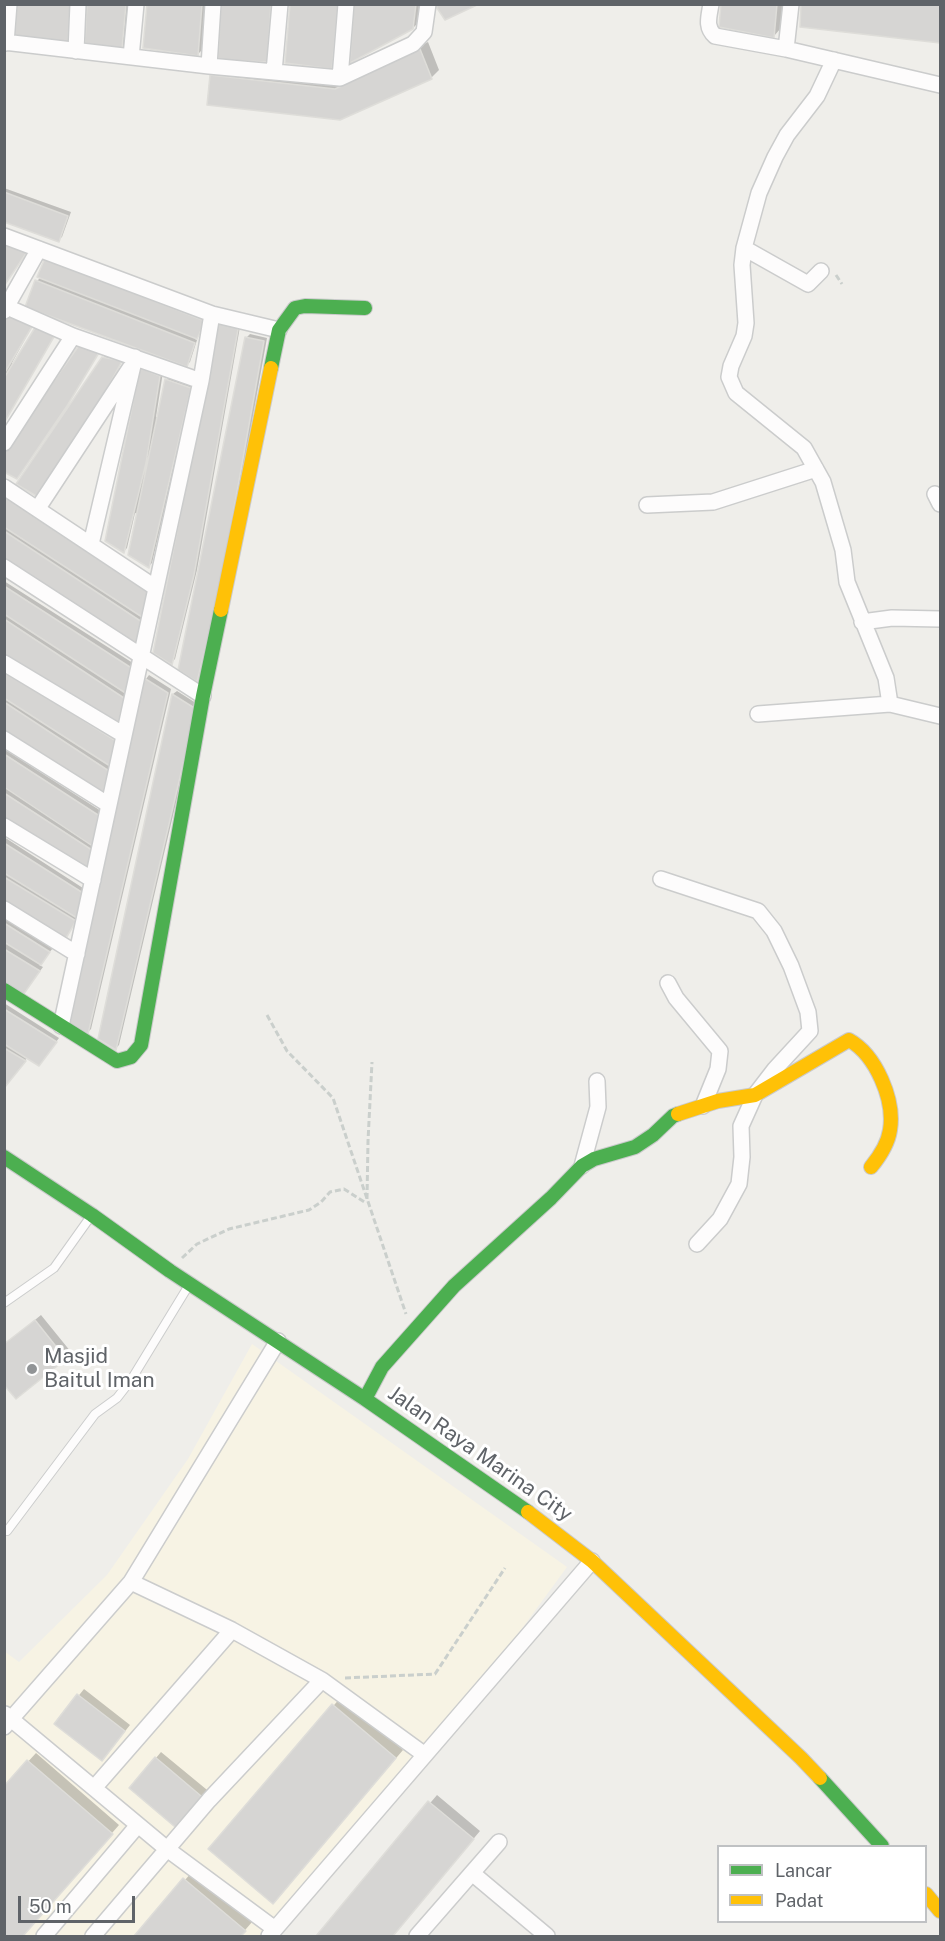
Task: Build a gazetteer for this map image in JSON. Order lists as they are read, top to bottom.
{
  "streets": {
    "street": ["Jalan Raya Marina City"]
  },
  "places": ["Masjid Baitul Iman"],
  "legend": ["Lancar", "Padat"],
  "scale_bar": "50 m"
}
